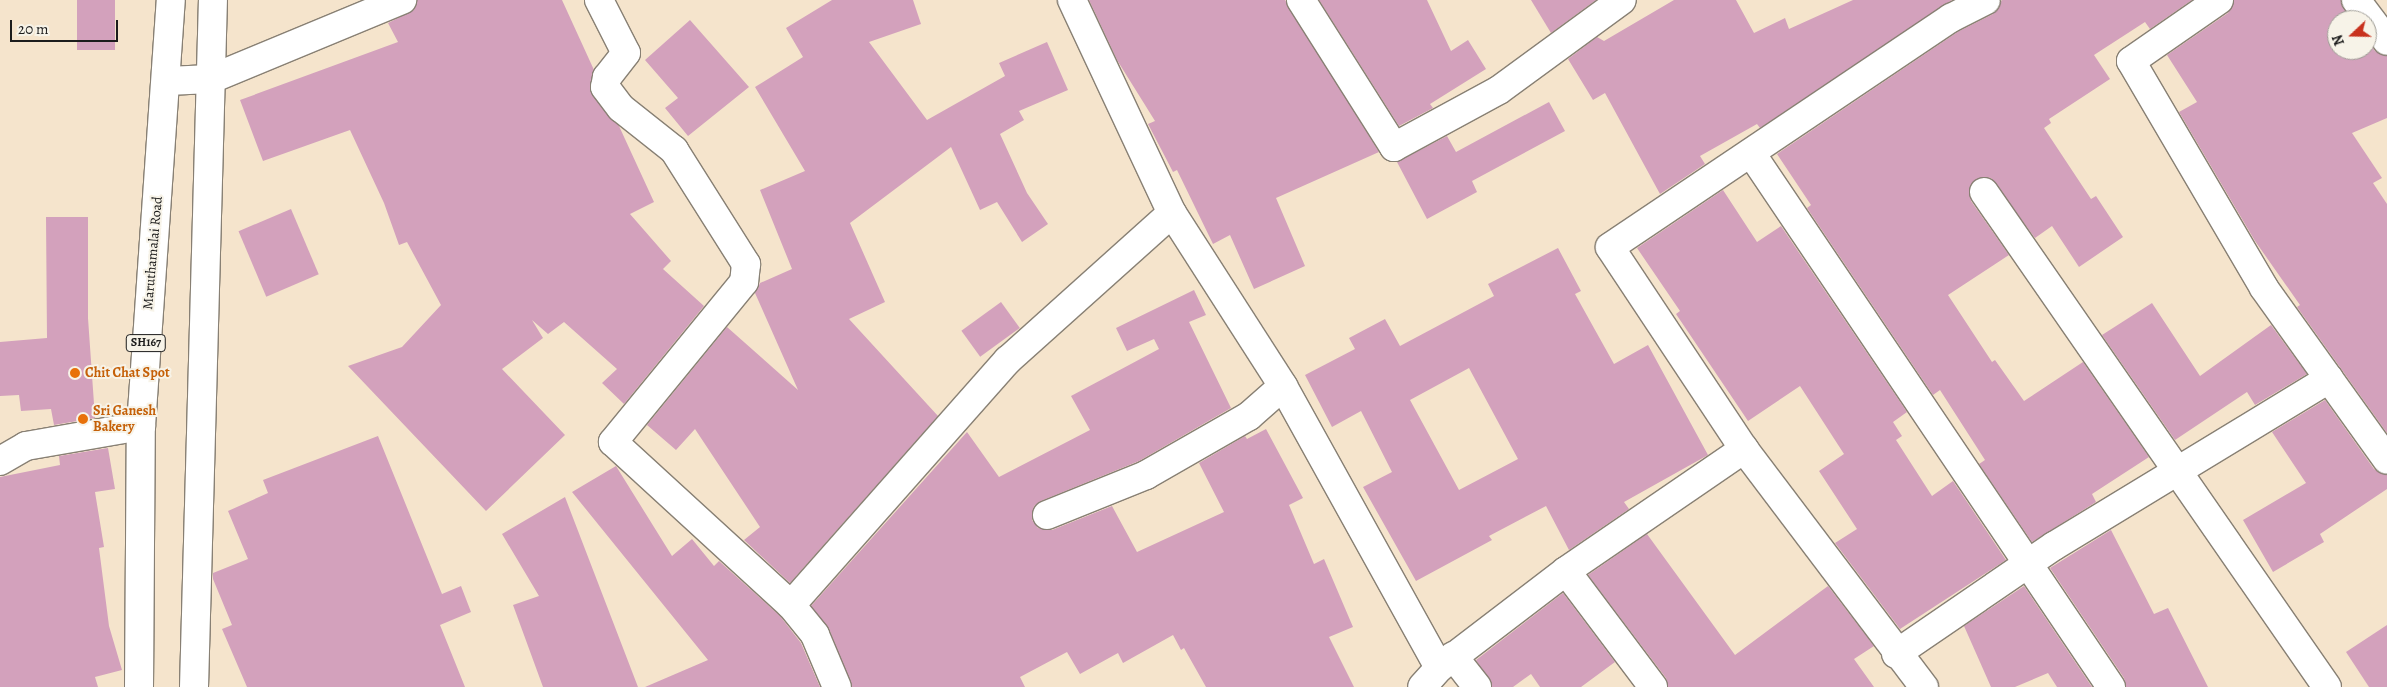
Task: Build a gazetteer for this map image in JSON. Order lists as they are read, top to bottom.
{
  "streets": {
    "street": ["Maruthamalai Road", "SH167"]
  },
  "places": ["Chit Chat Spot", "Sri Ganesh Bakery"],
  "scale_bar": "20 m",
  "north": "left"
}
